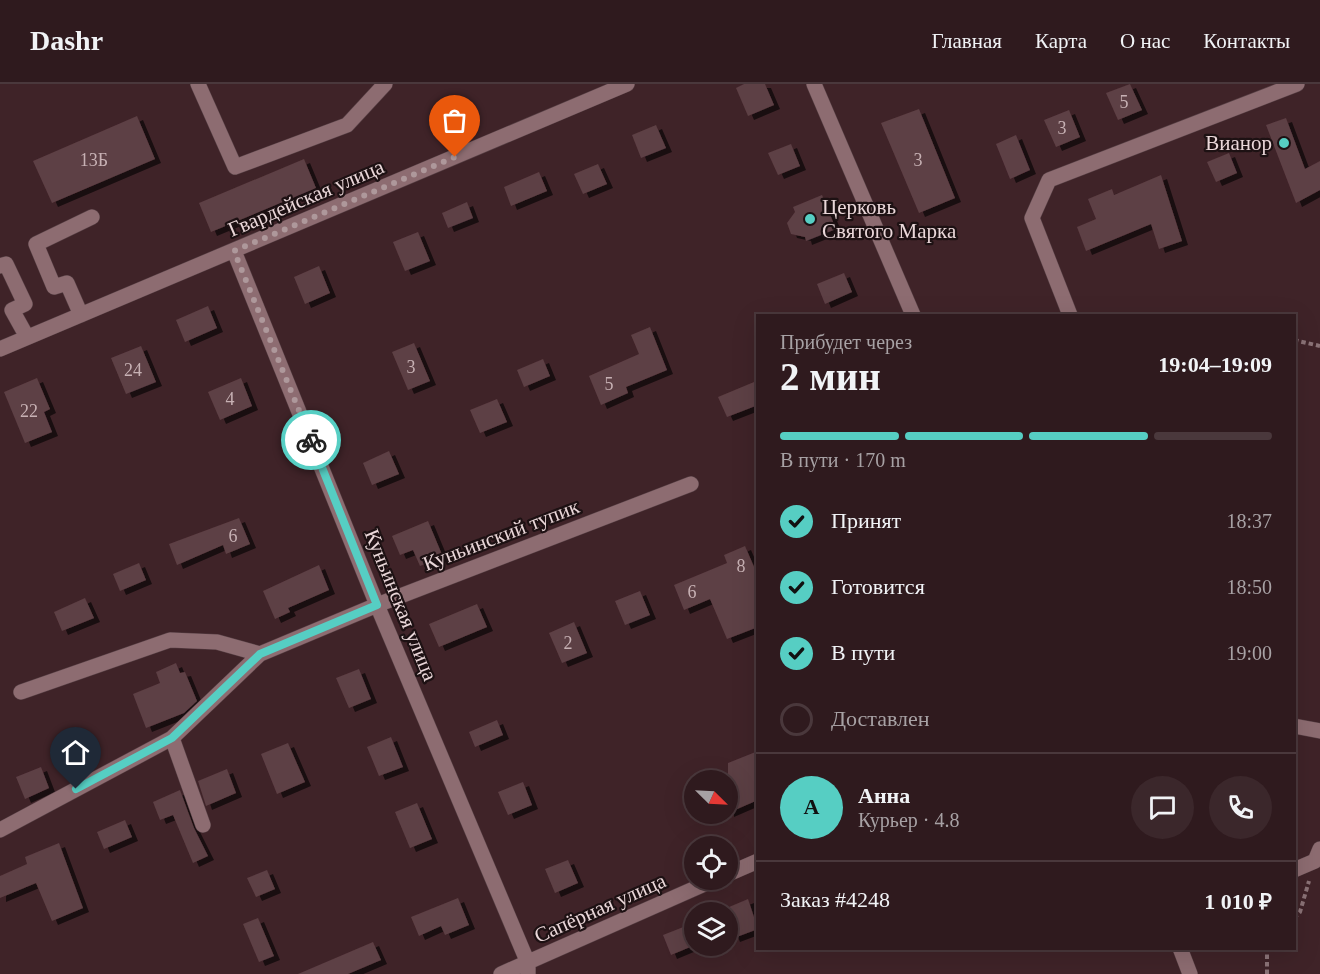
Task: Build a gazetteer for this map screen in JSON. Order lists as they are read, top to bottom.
{
  "streets": {
    "street": [
      "Гвардейская улица",
      "Куньинский тупик",
      "Куньинская улица",
      "Сапёрная улица"
    ]
  },
  "crossings": [
    ["Гвардейская улица", "Куньинская улица"],
    ["Куньинский тупик", "Куньинская улица"],
    ["Куньинская улица", "Сапёрная улица"]
  ],
  "places": ["Вианор", "Церковь Святого Марка"],
  "house_numbers": [
    "5",
    "3",
    "13Б",
    "3",
    "3",
    "24",
    "5",
    "4",
    "22",
    "6",
    "8",
    "6",
    "2"
  ],
  "north": "bottom right",
  "page": {
    "header": "Dashr",
    "nav": [
      "Главная",
      "Карта",
      "О нас",
      "Контакты"
    ],
    "heading": ["2 мин", "Прибудет через", "19:04–19:09"],
    "panel": [
      "Анна",
      "Курьер · 4.8",
      "Заказ #4248",
      "1 010 ₽"
    ],
    "bar": "В пути · 170 m",
    "list": [
      ["Принят", "18:37"],
      ["Готовится", "18:50"],
      ["В пути", "19:00"],
      "Доставлен"
    ],
    "round": "А"
  }
}
